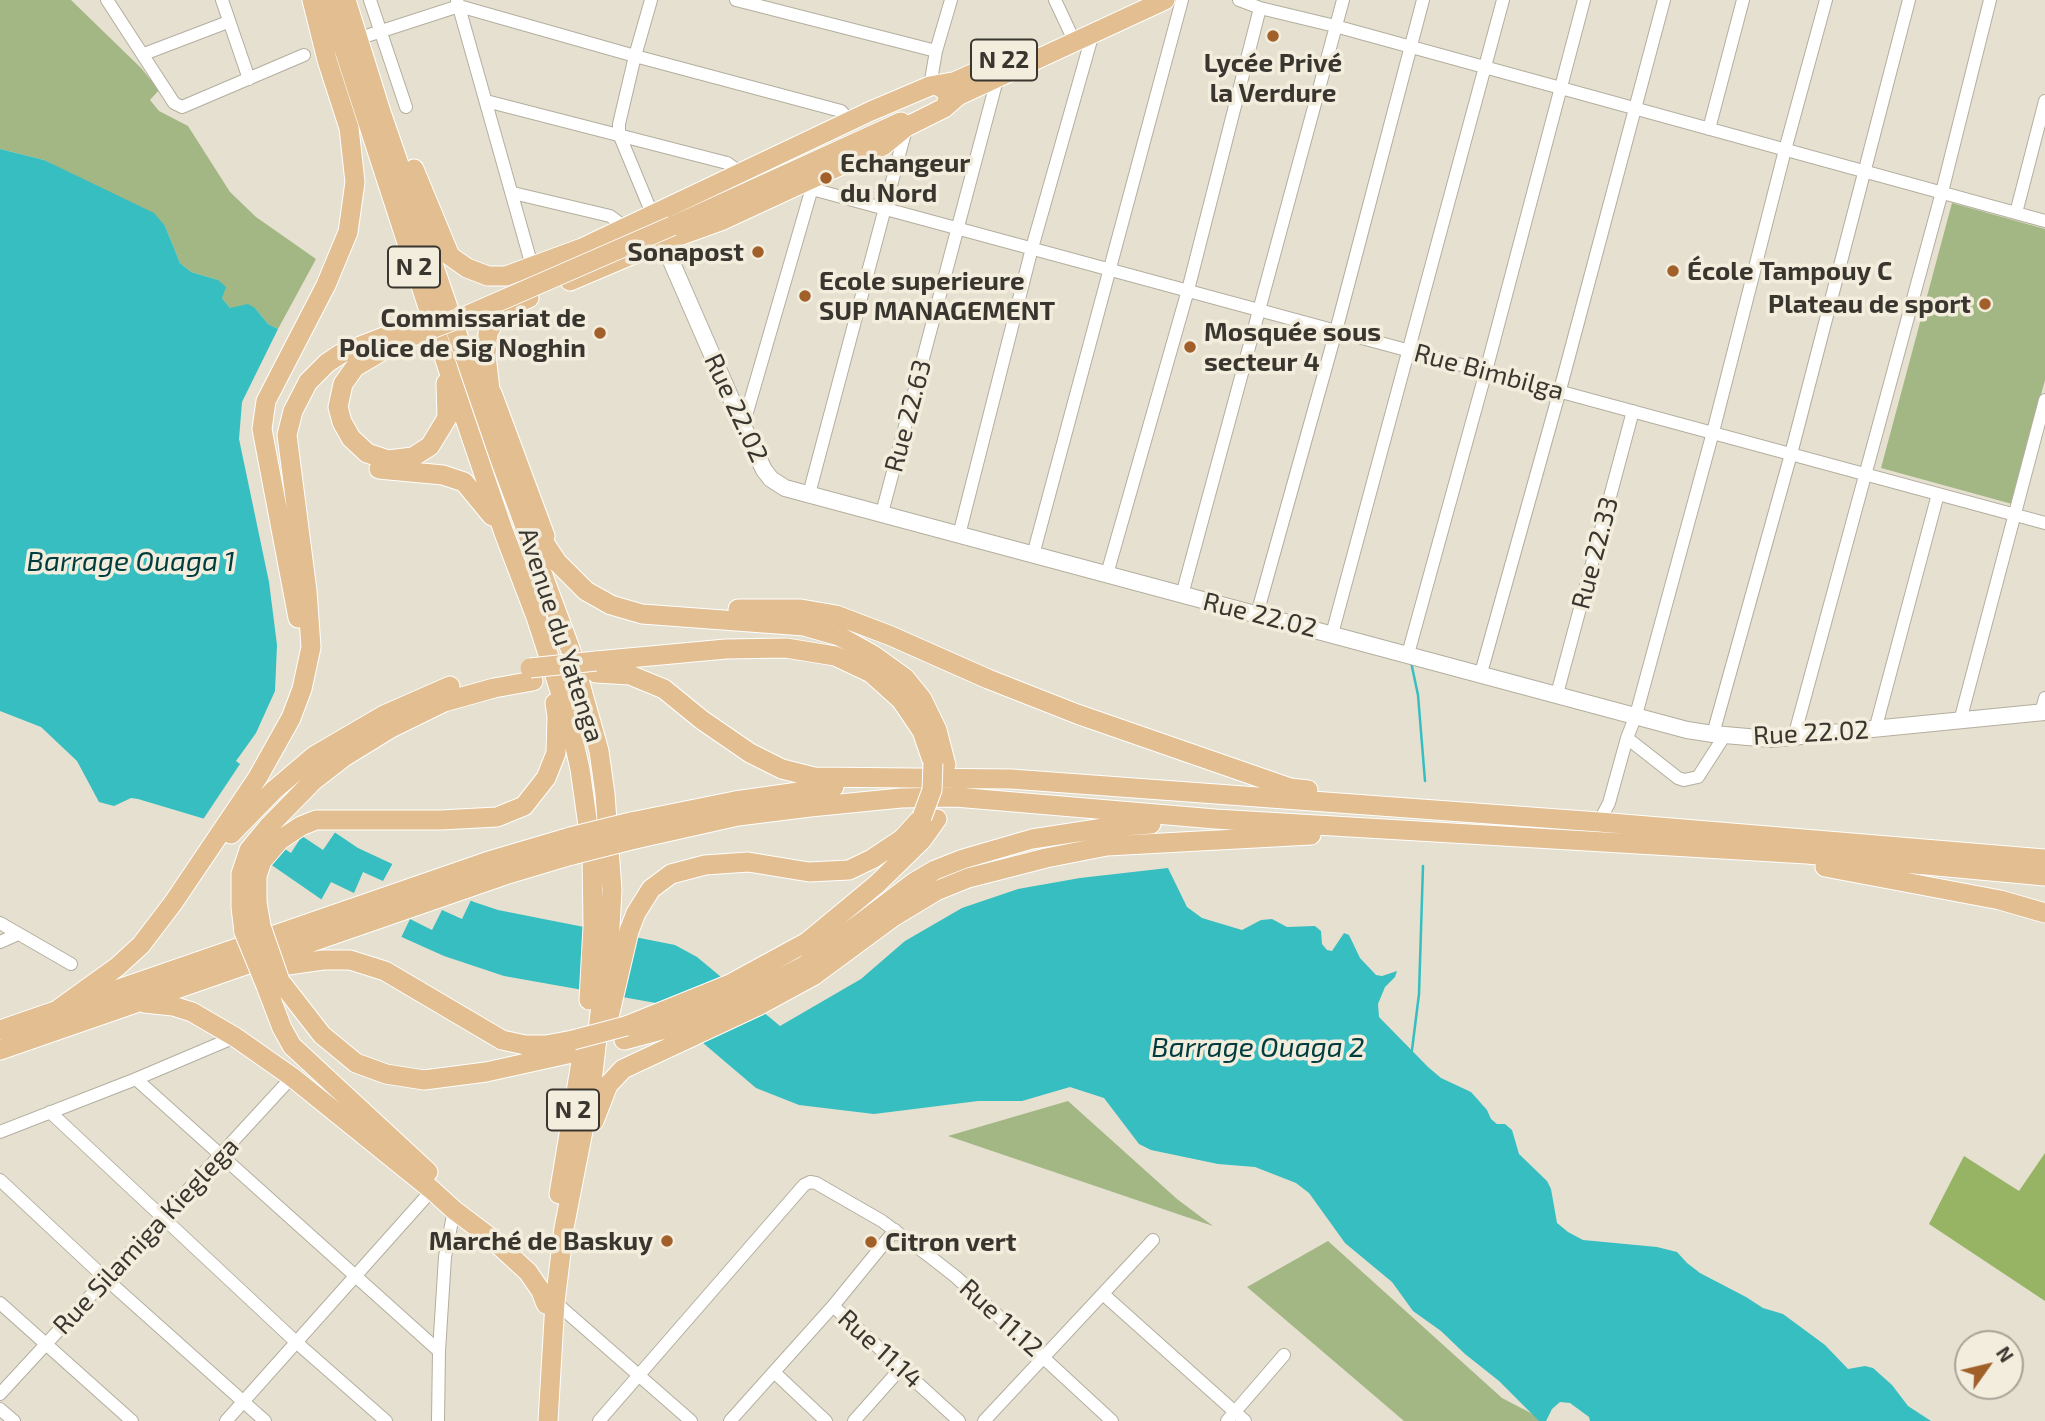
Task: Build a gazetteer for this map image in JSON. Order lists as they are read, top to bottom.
{
  "streets": {
    "main road": ["N 22", "N 2", "Avenue du Yatenga"],
    "street": [
      "Rue Bimbilga",
      "Rue 22.02",
      "Rue 22.63",
      "Rue 22.33",
      "Rue Silamiga Kieglega",
      "Rue 11.12",
      "Rue 11.14"
    ]
  },
  "crossings": [
    ["N 22", "Rue 22.63"],
    ["Rue Bimbilga", "Rue 22.63"],
    ["Rue Bimbilga", "Rue 22.33"],
    ["Rue 22.02", "Rue 22.63"],
    ["Rue 22.02", "Rue 22.33"]
  ],
  "water": ["Barrage Ouaga 1", "Barrage Ouaga 2"],
  "places": [
    "Lycée Privé la Verdure",
    "Echangeur du Nord",
    "Sonapost",
    "École Tampouy C",
    "Ecole superieure SUP MANAGEMENT",
    "Plateau de sport",
    "Commissariat de Police de Sig Noghin",
    "Mosquée sous secteur 4",
    "Marché de Baskuy",
    "Citron vert"
  ],
  "north": "top right"
}
